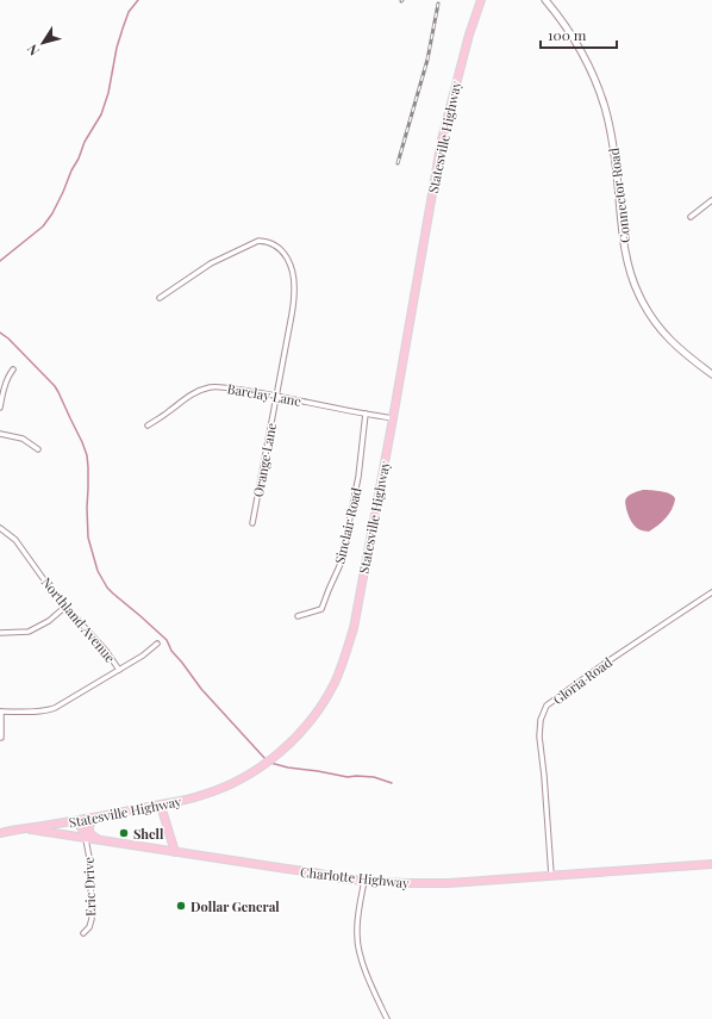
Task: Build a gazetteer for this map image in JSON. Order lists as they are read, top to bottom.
{
  "streets": {
    "main road": ["Statesville Highway", "Charlotte Highway"],
    "street": [
      "Connector Road",
      "Barclay Lane",
      "Orange Lane",
      "Sinclair Road",
      "Northland Avenue",
      "Gloria Road",
      "Eric Drive"
    ]
  },
  "crossings": [
    ["Statesville Highway", "Barclay Lane"],
    ["Statesville Highway", "Charlotte Highway"],
    ["Barclay Lane", "Orange Lane"],
    ["Barclay Lane", "Sinclair Road"],
    ["Gloria Road", "Charlotte Highway"],
    ["Charlotte Highway", "Eric Drive"]
  ],
  "places": ["Shell", "Dollar General"],
  "scale_bar": "100 m",
  "north": "bottom left"
}
